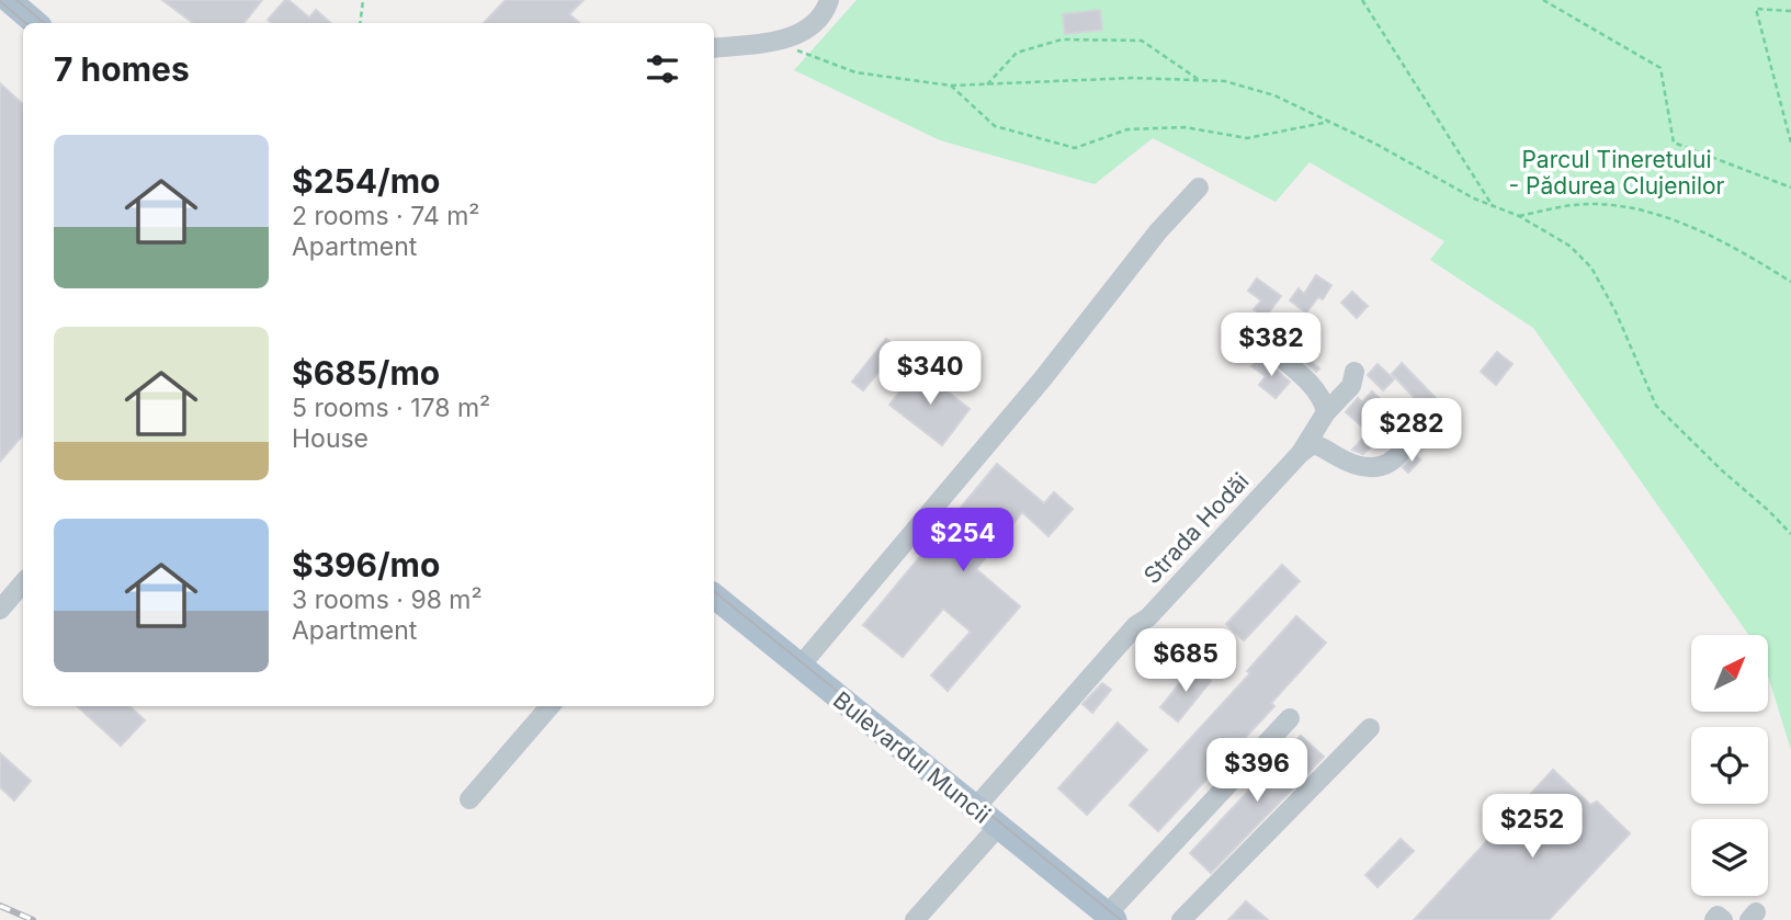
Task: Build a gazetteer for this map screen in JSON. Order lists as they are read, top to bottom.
{
  "streets": {
    "main road": ["Bulevardul Muncii"],
    "street": ["Strada Hodăi"]
  },
  "crossings": [
    ["Strada Hodăi", "Bulevardul Muncii"]
  ],
  "parks": ["Parcul Tineretului - Pădurea Clujenilor"],
  "north": "top right",
  "page": {
    "heading": "7 homes",
    "list": [
      {
        "name": "$254/mo",
        "note": "2 rooms · 74 m² · Apartment"
      },
      {
        "name": "$685/mo",
        "note": "5 rooms · 178 m² · House"
      },
      {
        "name": "$396/mo",
        "note": "3 rooms · 98 m² · Apartment"
      }
    ],
    "price": [
      "$382",
      "$340",
      "$282",
      "$254",
      "$685",
      "$396",
      "$252"
    ]
  }
}
